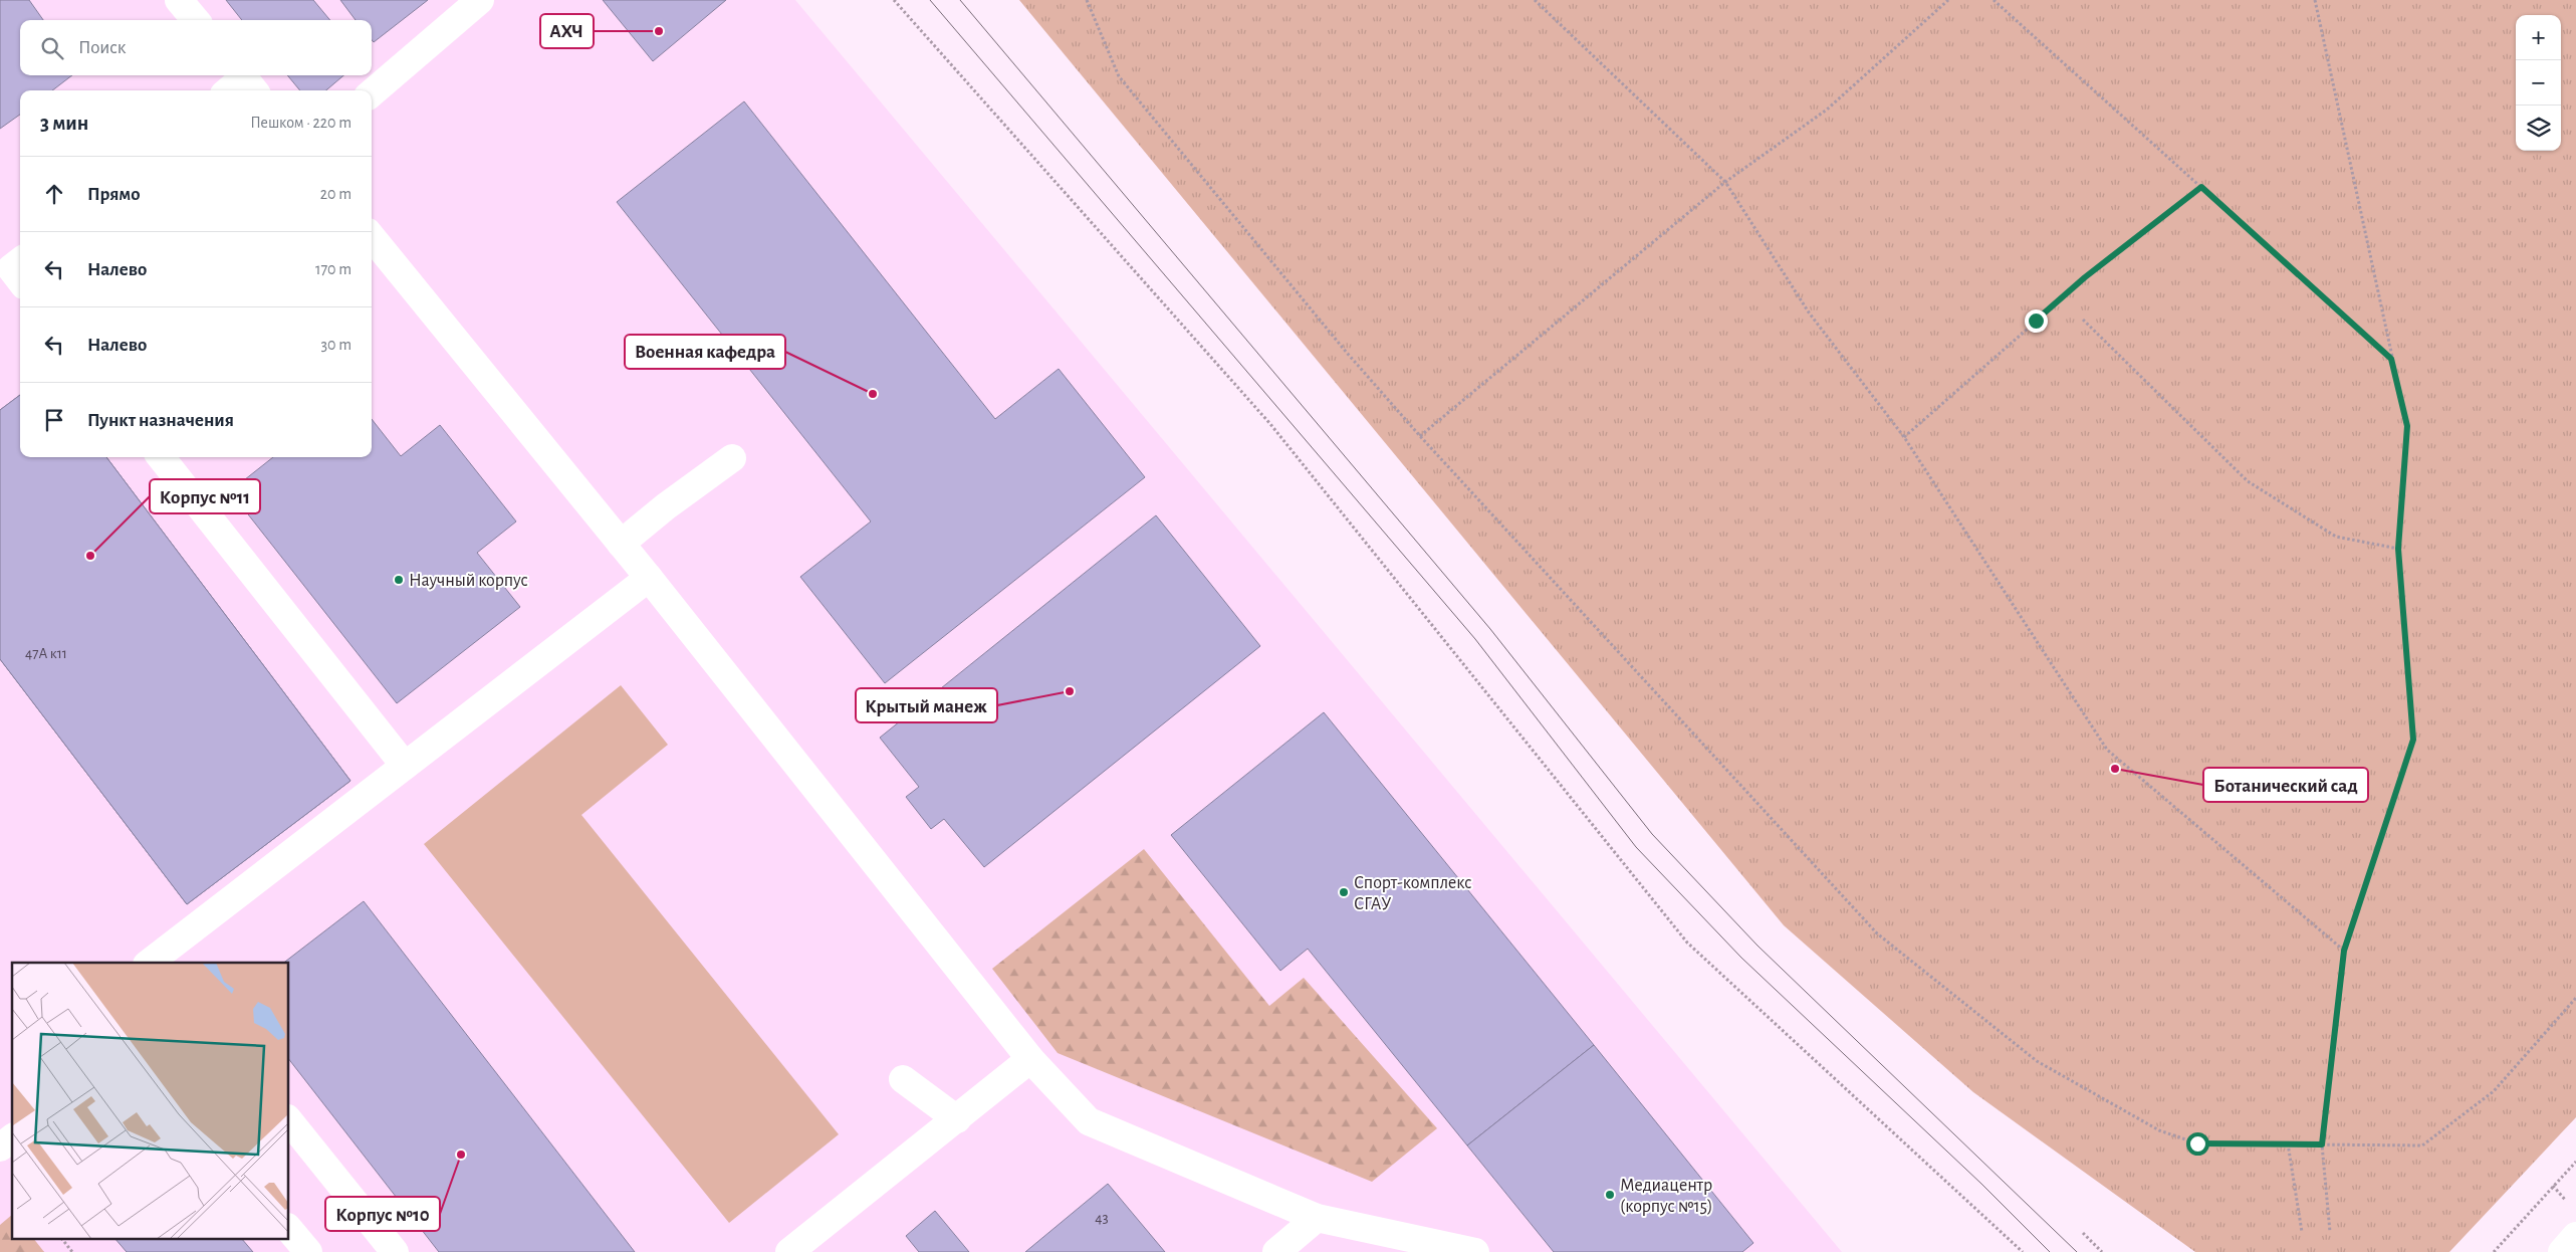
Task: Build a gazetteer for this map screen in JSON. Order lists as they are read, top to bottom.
{
  "places": [
    "АХЧ",
    "Военная кафедра",
    "Корпус №11",
    "Научный корпус",
    "Крытый манеж",
    "Ботанический сад",
    "Спорт-комплекс СГАУ",
    "Корпус №10",
    "Медиацентр (корпус №15)"
  ],
  "house_numbers": ["47А к11", "43"],
  "page": {
    "map_buttons": ["+", "−"],
    "search": "Поиск",
    "heading": ["3 мин", "Пешком · 220 m"],
    "list": [
      ["Прямо", "20 m"],
      ["Налево", "170 m"],
      ["Налево", "30 m"],
      "Пункт назначения"
    ]
  }
}
